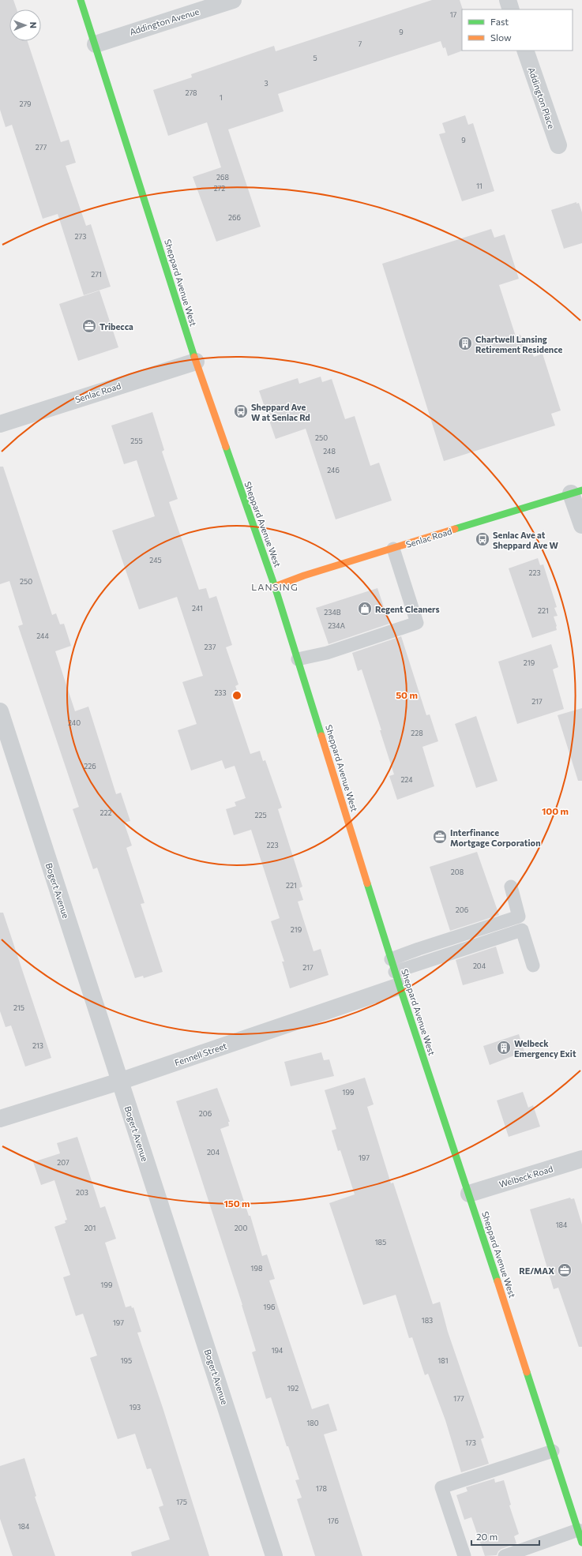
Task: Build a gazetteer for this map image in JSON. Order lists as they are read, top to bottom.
{
  "streets": {
    "main road": ["Sheppard Avenue West", "Senlac Road"],
    "street": [
      "Addington Avenue",
      "Addington Place",
      "Bogert Avenue",
      "Fennell Street",
      "Welbeck Road"
    ]
  },
  "crossings": [
    ["Addington Avenue", "Sheppard Avenue West"],
    ["Sheppard Avenue West", "Senlac Road"],
    ["Sheppard Avenue West", "Fennell Street"],
    ["Sheppard Avenue West", "Welbeck Road"],
    ["Bogert Avenue", "Fennell Street"]
  ],
  "districts": ["LANSING"],
  "places": {
    "office": ["Tribecca", "Interfinance Mortgage Corporation", "RE/MAX"],
    "building": ["Chartwell Lansing Retirement Residence", "Welbeck Emergency Exit"],
    "bus stop": ["Sheppard Ave W at Senlac Rd", "Senlac Ave at Sheppard Ave W"],
    "shop": ["Regent Cleaners"]
  },
  "house_numbers": [
    "17",
    "9",
    "7",
    "5",
    "3",
    "278",
    "1",
    "279",
    "9",
    "277",
    "268",
    "11",
    "272",
    "266",
    "273",
    "271",
    "250",
    "255",
    "248",
    "246",
    "245",
    "223",
    "250",
    "241",
    "221",
    "234B",
    "234A",
    "244",
    "237",
    "219",
    "233",
    "217",
    "240",
    "228",
    "226",
    "224",
    "222",
    "225",
    "223",
    "208",
    "221",
    "206",
    "219",
    "204",
    "217",
    "215",
    "213",
    "199",
    "206",
    "204",
    "197",
    "207",
    "203",
    "184",
    "201",
    "200",
    "185",
    "198",
    "199",
    "196",
    "183",
    "197",
    "194",
    "195",
    "181",
    "192",
    "177",
    "193",
    "180",
    "173",
    "178",
    "175",
    "176",
    "184"
  ],
  "legend": ["Fast", "Slow"],
  "scale_bar": "20 m",
  "north": "right",
  "rings": ["50 m", "100 m", "150 m"]
}
